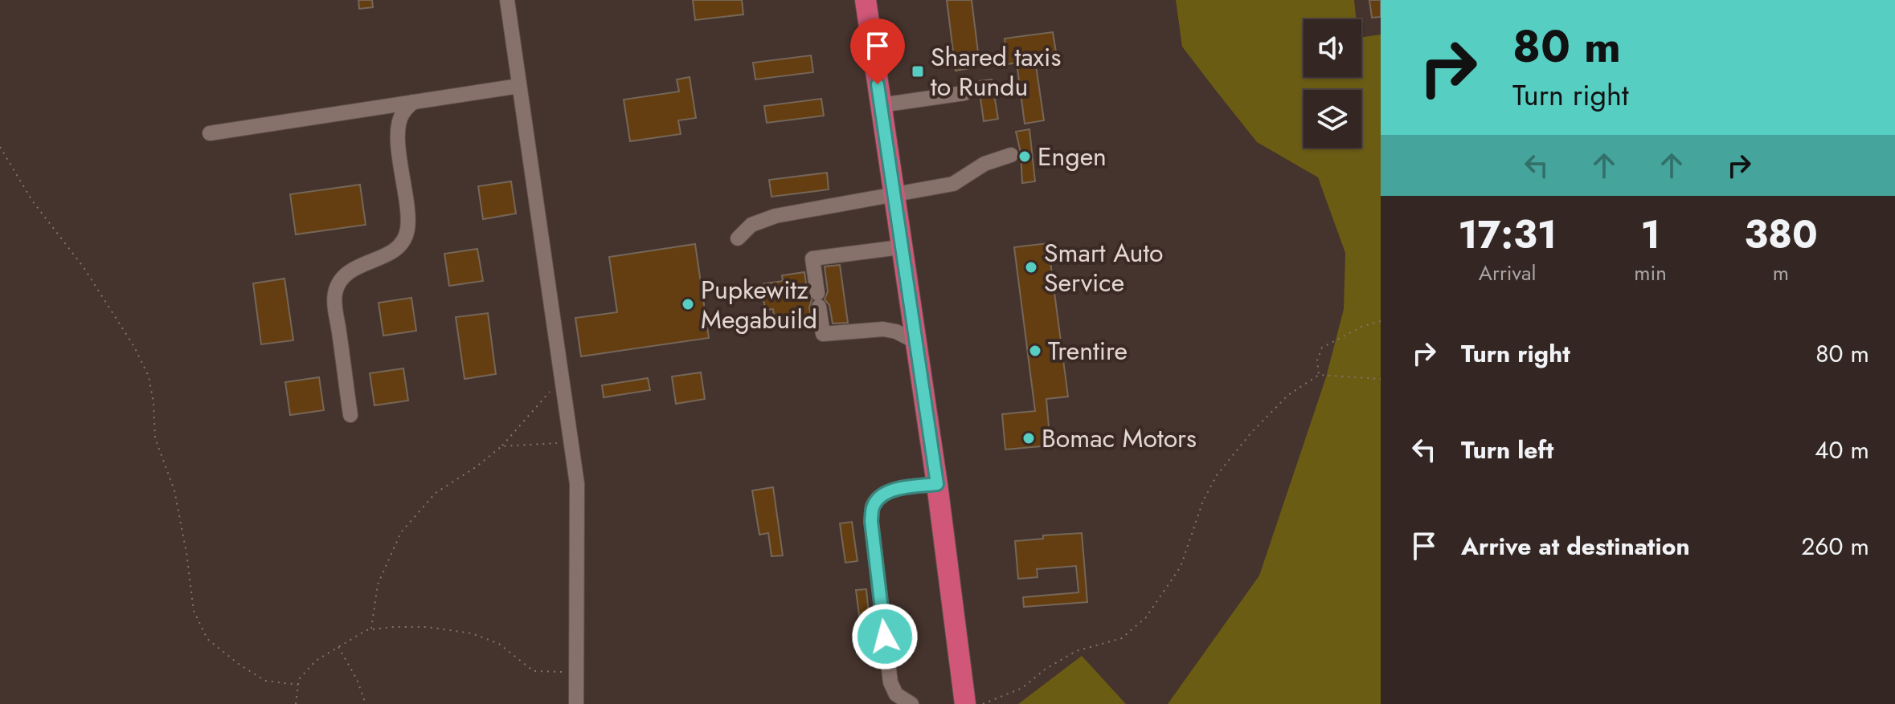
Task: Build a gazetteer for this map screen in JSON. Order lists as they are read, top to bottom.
{
  "places": {
    "transit": ["Shared taxis to Rundu"],
    "other": [
      "Engen",
      "Smart Auto Service",
      "Pupkewitz Megabuild",
      "Trentire",
      "Bomac Motors"
    ]
  },
  "page": {
    "turn": ["80 m", "Turn right"],
    "eta": [
      "17:31",
      "Arrival",
      "1",
      "min",
      "380",
      "m"
    ],
    "list": [
      {
        "name": "Turn right",
        "value": "80 m"
      },
      {
        "name": "Turn left",
        "value": "40 m"
      },
      {
        "name": "Arrive at destination",
        "value": "260 m"
      }
    ]
  }
}
